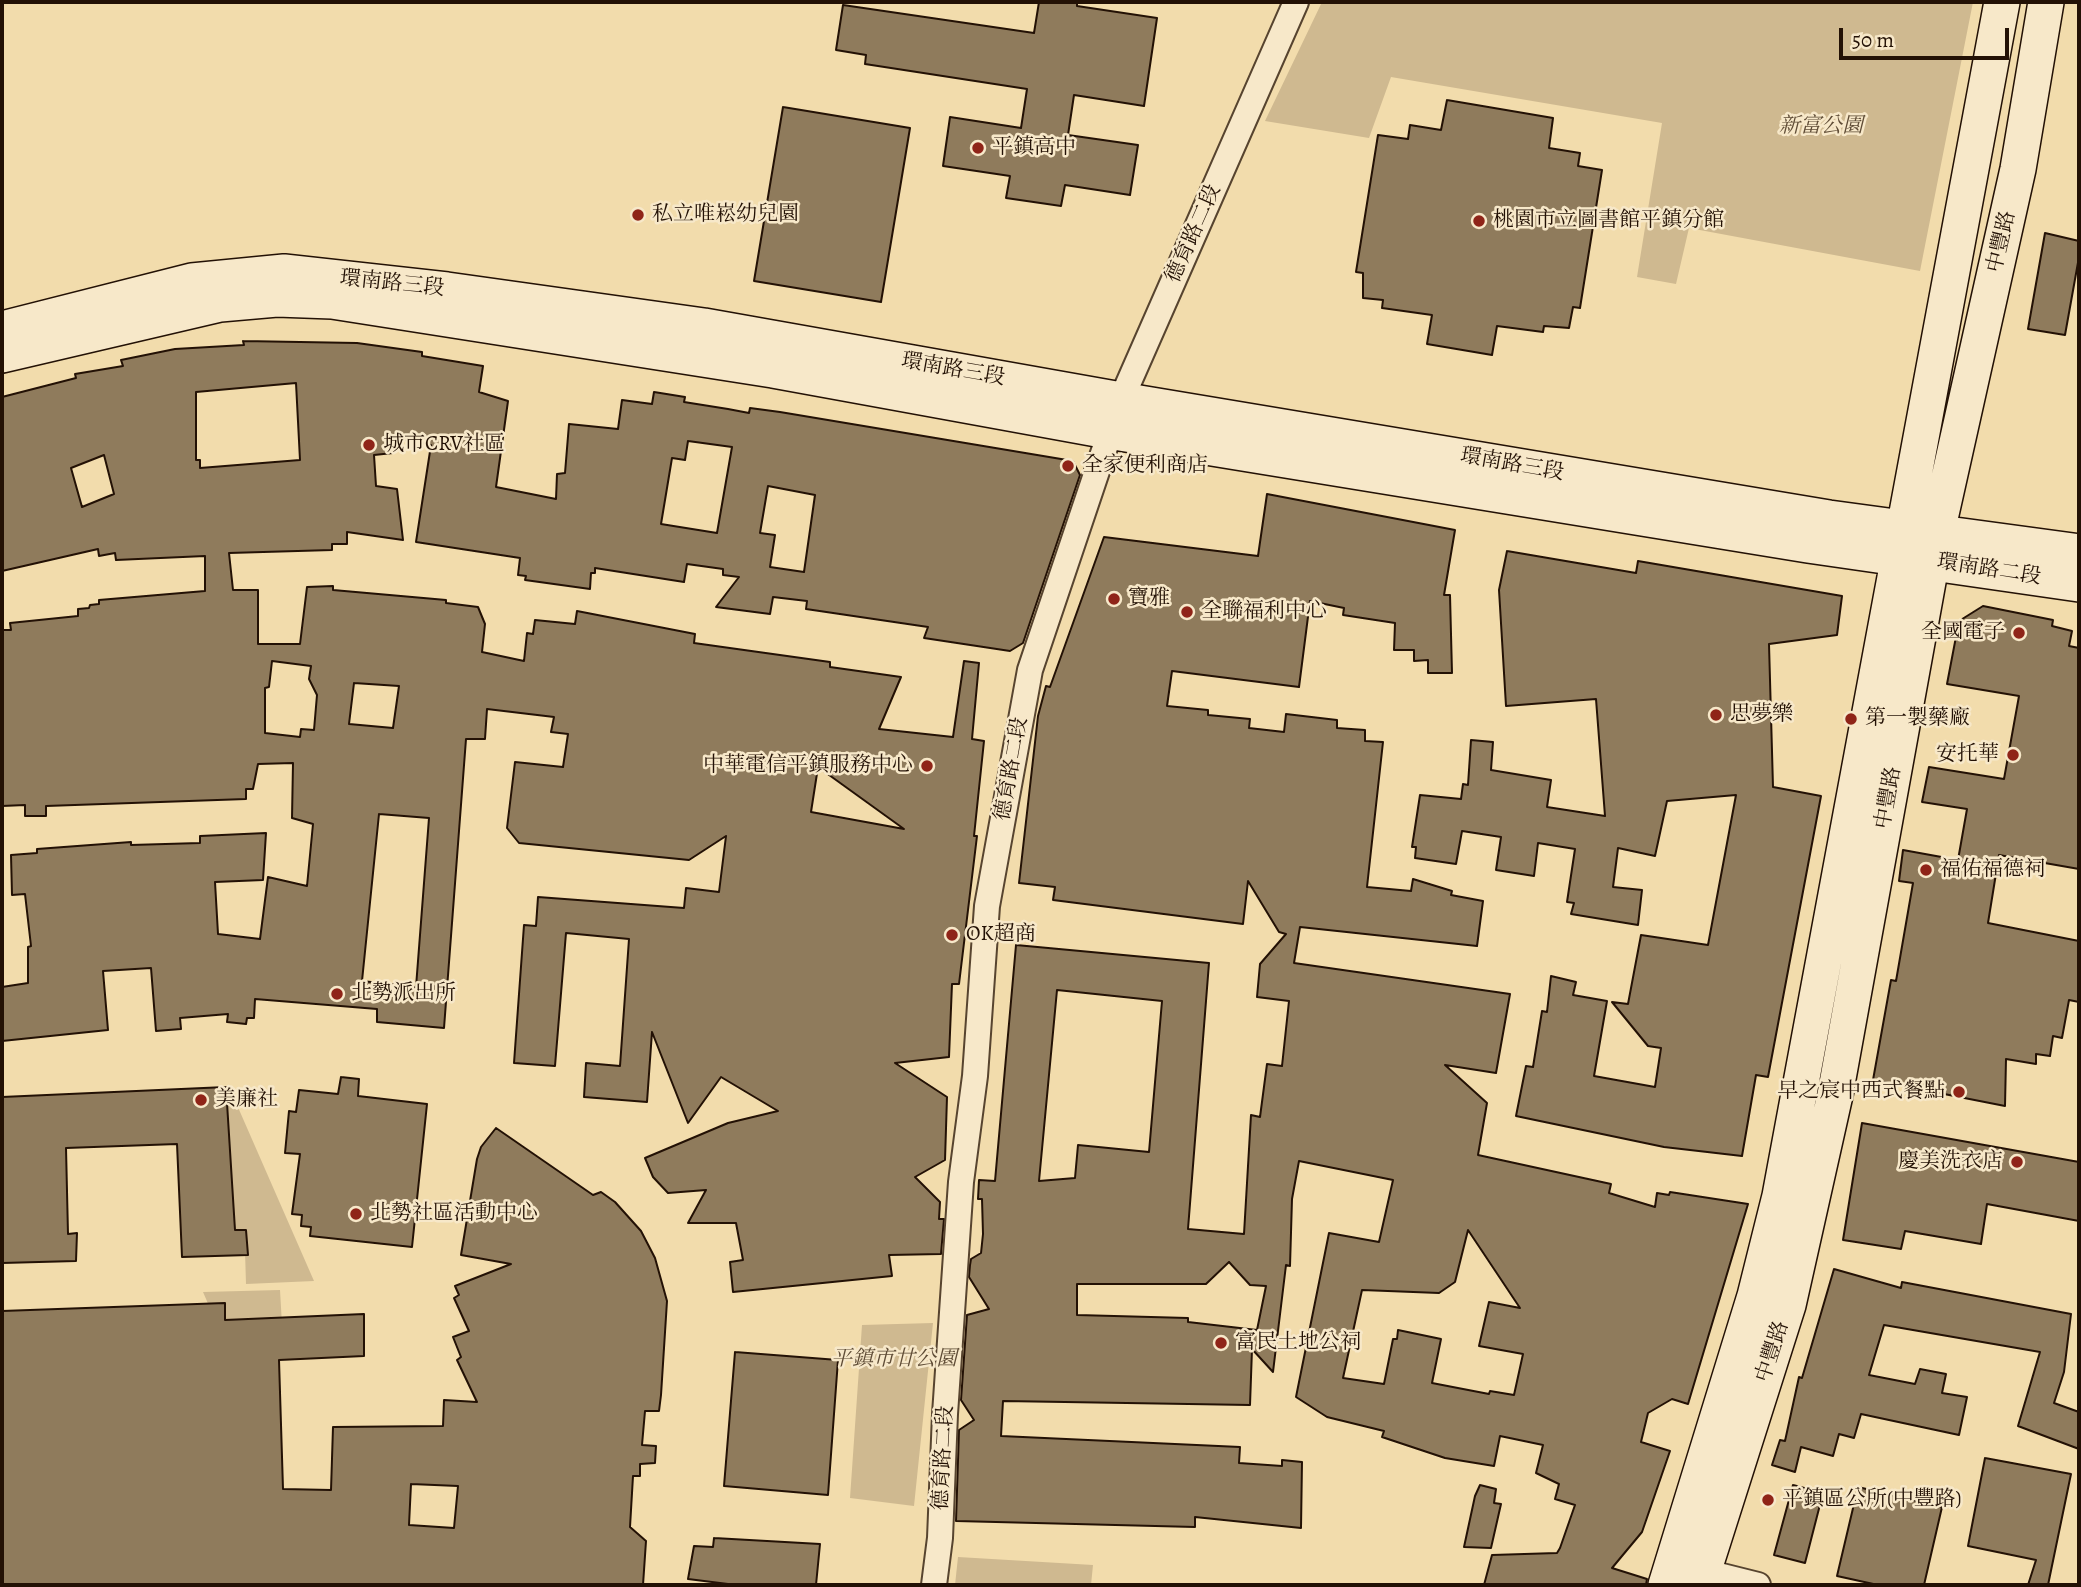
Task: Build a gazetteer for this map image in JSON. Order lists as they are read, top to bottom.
{
  "streets": {
    "main road": ["中豐路", "環南路三段", "環南路二段"],
    "street": ["德育路二段"]
  },
  "crossings": [
    ["德育路二段", "環南路三段"],
    ["中豐路", "環南路三段"],
    ["中豐路", "環南路二段"],
    ["環南路三段", "環南路二段"]
  ],
  "parks": ["新富公園", "平鎮市廿公園"],
  "places": [
    "平鎮高中",
    "私立唯崧幼兒園",
    "桃園市立圖書館平鎮分館",
    "城市CRV社區",
    "全家便利商店",
    "寶雅",
    "全聯福利中心",
    "全國電子",
    "思夢樂",
    "第一製藥廠",
    "安托華",
    "中華電信平鎮服務中心",
    "福佑福德祠",
    "OK超商",
    "北勢派出所",
    "早之宸中西式餐點",
    "美廉社",
    "慶美洗衣店",
    "北勢社區活動中心",
    "富民土地公祠",
    "平鎮區公所(中豐路)"
  ],
  "scale_bar": "50 m"
}
